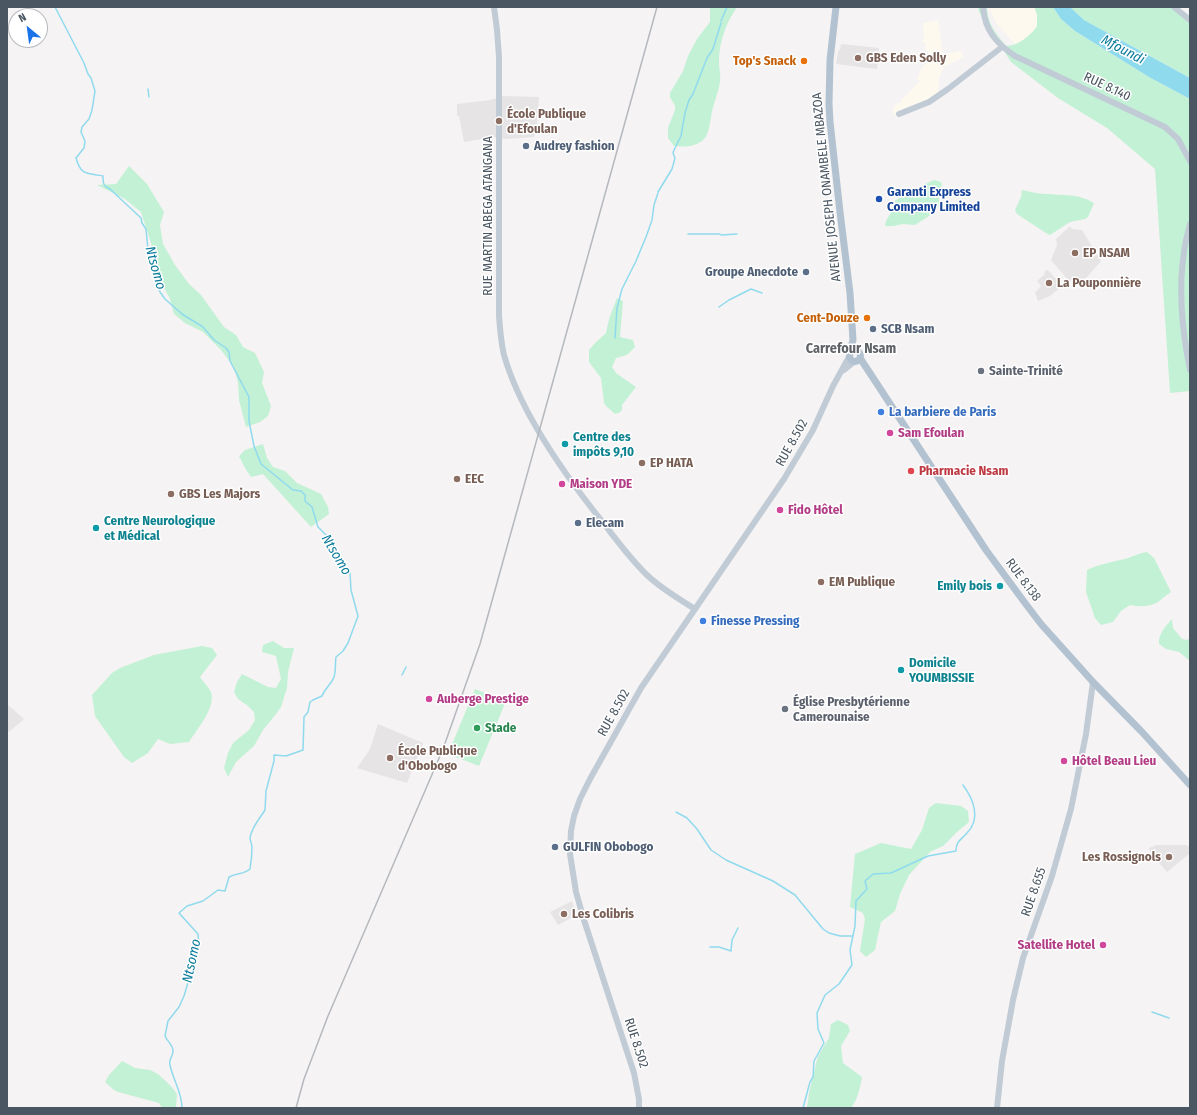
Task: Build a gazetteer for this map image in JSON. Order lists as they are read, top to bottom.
{
  "streets": {
    "main road": [
      "RUE 8.140",
      "AVENUE JOSEPH ONAMBELE MBAZOA",
      "RUE MARTIN ABEGA ATANGANA",
      "RUE 8.502",
      "RUE 8.138",
      "RUE 8.655"
    ]
  },
  "crossings": [
    ["AVENUE JOSEPH ONAMBELE MBAZOA", "RUE 8.502"],
    ["AVENUE JOSEPH ONAMBELE MBAZOA", "RUE 8.138"],
    ["RUE MARTIN ABEGA ATANGANA", "RUE 8.502"],
    ["RUE 8.502", "RUE 8.138"],
    ["RUE 8.138", "RUE 8.655"]
  ],
  "districts": ["Carrefour Nsam"],
  "water": ["Mfoundi", "Ntsomo"],
  "places": [
    "GBS Eden Solly",
    "Top's Snack",
    "École Publique d'Efoulan",
    "Audrey fashion",
    "Garanti Express Company Limited",
    "EP NSAM",
    "Groupe Anecdote",
    "La Pouponnière",
    "Cent-Douze",
    "SCB Nsam",
    "Sainte-Trinité",
    "La barbiere de Paris",
    "Sam Efoulan",
    "Centre des impôts 9,10",
    "EP HATA",
    "Pharmacie Nsam",
    "EEC",
    "Maison YDE",
    "GBS Les Majors",
    "Fido Hôtel",
    "Elecam",
    "Centre Neurologique et Médical",
    "EM Publique",
    "Emily bois",
    "Finesse Pressing",
    "Domicile YOUMBISSIE",
    "Auberge Prestige",
    "Église Presbytérienne Camerounaise",
    "Stade",
    "École Publique d'Obobogo",
    "Hôtel Beau Lieu",
    "GULFIN Obobogo",
    "Les Rossignols",
    "Les Colibris",
    "Satellite Hotel"
  ],
  "north": "top left"
}
